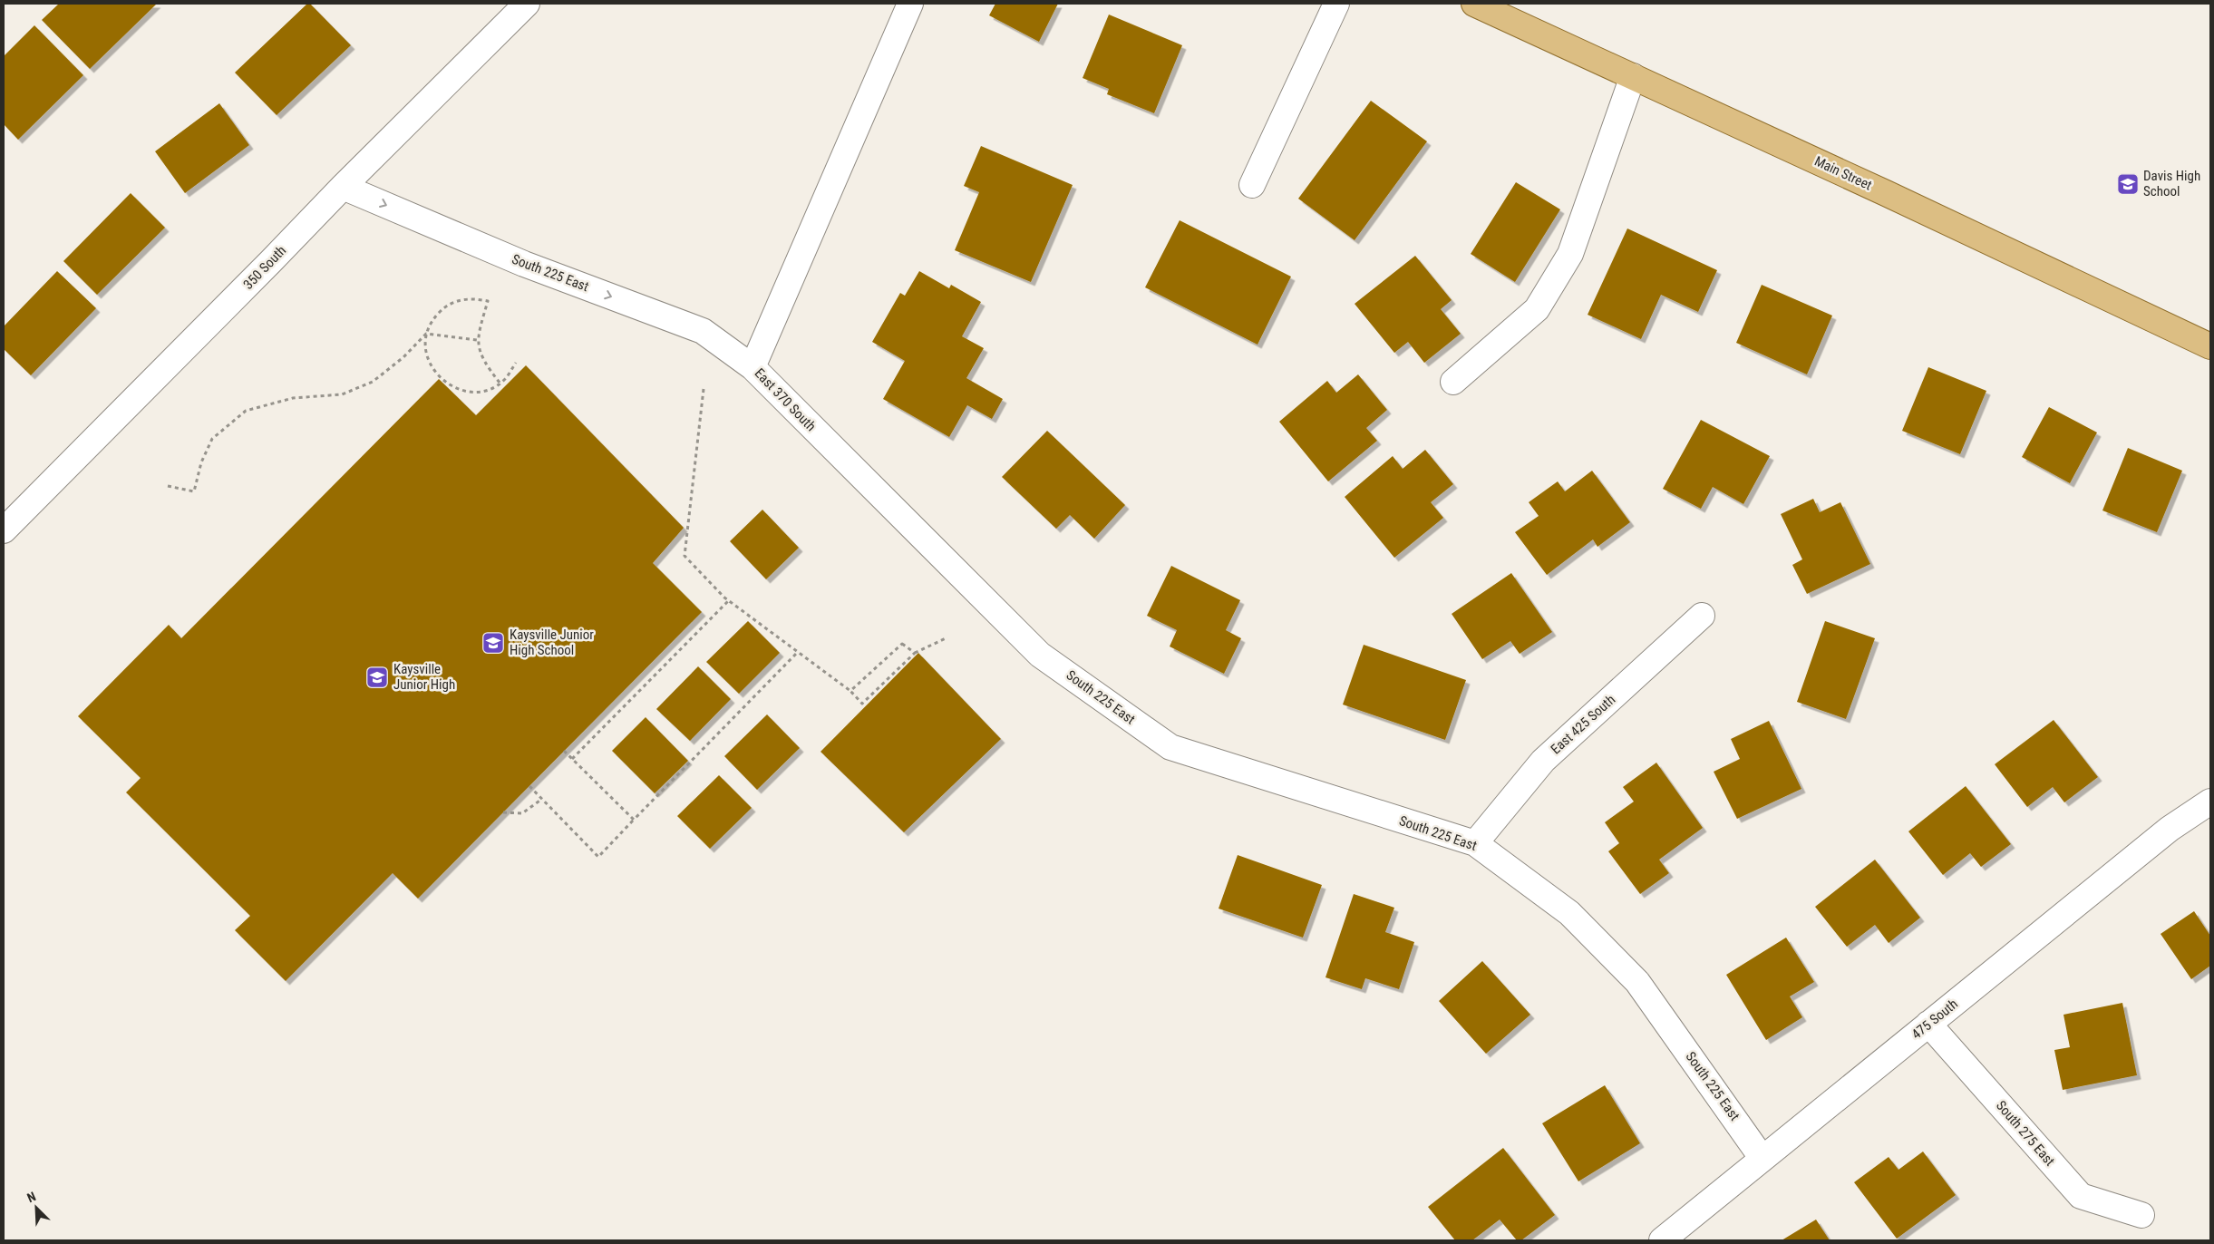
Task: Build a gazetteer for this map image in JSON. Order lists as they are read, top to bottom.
{
  "streets": {
    "main road": ["Main Street"],
    "street": [
      "350 South",
      "South 225 East",
      "East 370 South",
      "East 425 South",
      "475 South",
      "South 275 East"
    ]
  },
  "crossings": [
    ["350 South", "South 225 East"],
    ["South 225 East", "East 370 South"],
    ["South 225 East", "East 425 South"],
    ["South 225 East", "475 South"],
    ["475 South", "South 275 East"]
  ],
  "places": {
    "school or university": ["Davis High School", "Kaysville Junior High School", "Kaysville Junior High"]
  },
  "north": "top left"
}
